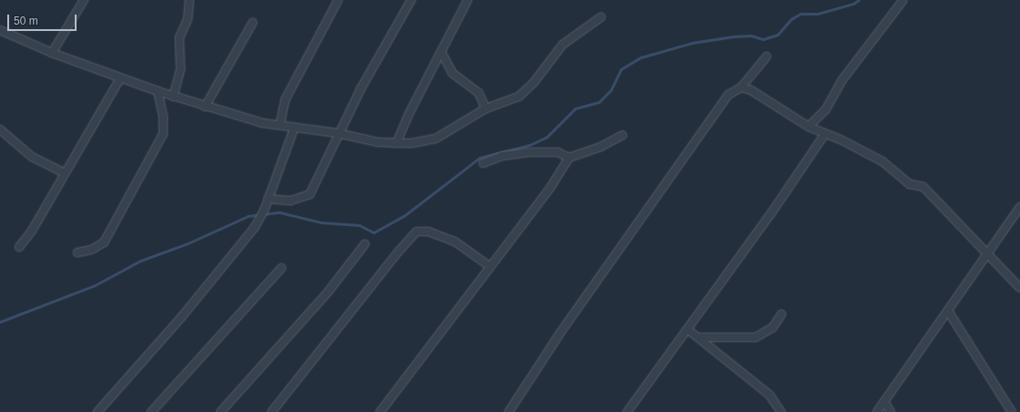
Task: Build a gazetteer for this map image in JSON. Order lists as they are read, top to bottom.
{
  "scale_bar": "50 m"
}
